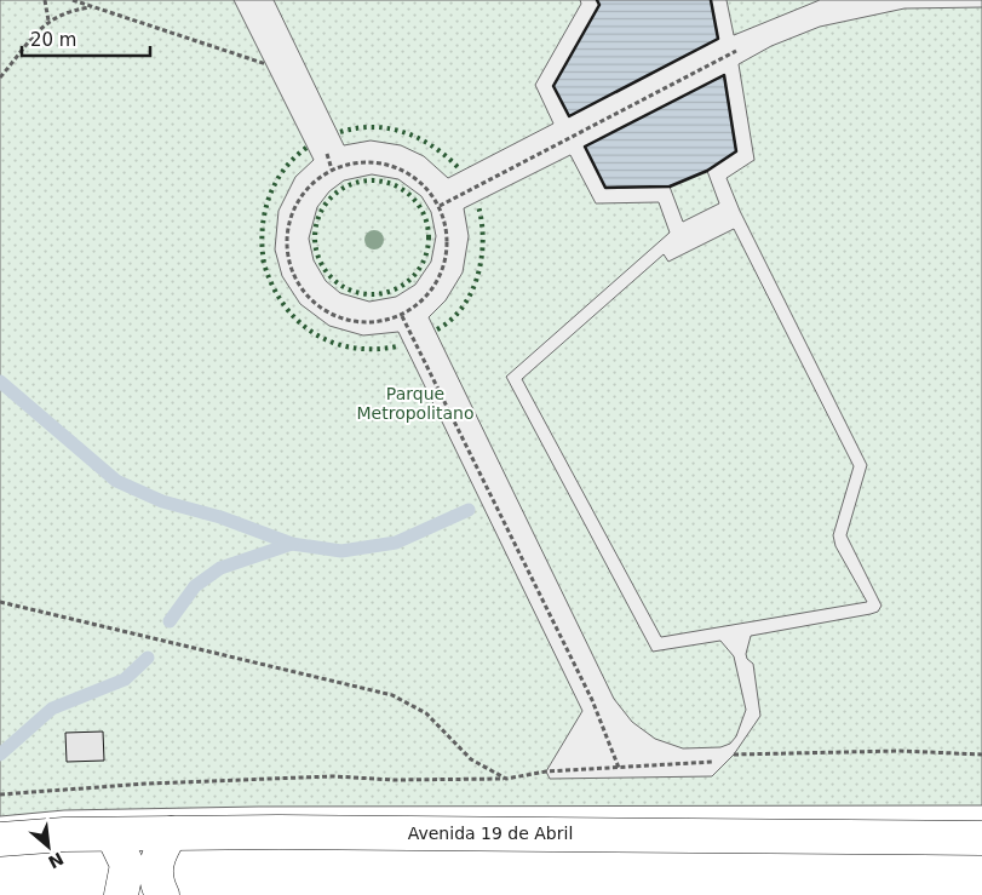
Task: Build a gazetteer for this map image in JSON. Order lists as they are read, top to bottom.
{
  "streets": {
    "street": ["Avenida 19 de Abril"]
  },
  "parks": ["Parque Metropolitano"],
  "scale_bar": "20 m",
  "north": "bottom right"
}
